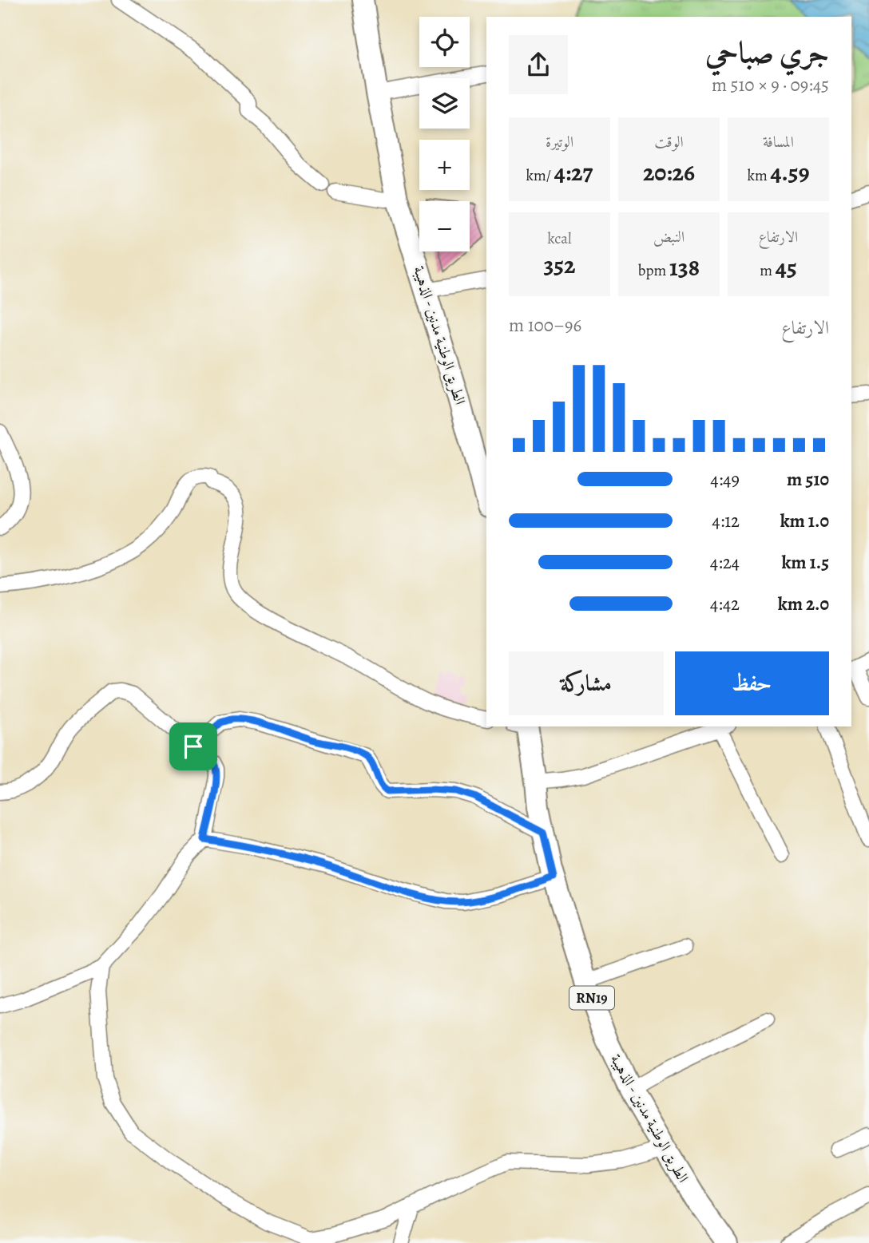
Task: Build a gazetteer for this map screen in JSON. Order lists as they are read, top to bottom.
{
  "streets": {
    "main road": ["الطريق الوطنية مدنين - الذهيبة", "RN19"]
  },
  "page": {
    "map_buttons": ["+", "−"],
    "heading": ["جري صباحي", "09:45 · 9 × 510 m"],
    "stats": [
      ["المسافة", "4.59 km"],
      ["الوقت", "20:26"],
      ["الوتيرة", "4:27 /km"],
      ["الارتفاع", "45 m"],
      ["النبض", "138 bpm"],
      ["kcal", "352"]
    ],
    "chart": ["الارتفاع", "96–100 m"],
    "list": [
      {
        "name": "510 m",
        "note": "4:49"
      },
      {
        "name": "1.0 km",
        "note": "4:12"
      },
      {
        "name": "1.5 km",
        "note": "4:24"
      },
      {
        "name": "2.0 km",
        "note": "4:42"
      }
    ],
    "buttons": ["حفظ", "مشاركة"]
  }
}
